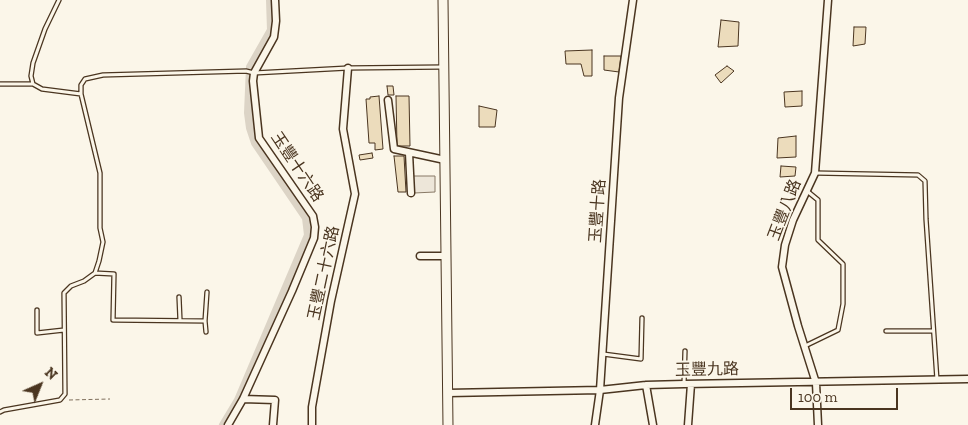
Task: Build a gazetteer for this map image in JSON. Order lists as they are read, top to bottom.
{
  "streets": {
    "street": [
      "玉豐十六路",
      "玉豐八路",
      "玉豐十路",
      "玉豐二十六路",
      "玉豐九路"
    ]
  },
  "crossings": [
    ["玉豐八路", "玉豐九路"],
    ["玉豐十路", "玉豐九路"]
  ],
  "scale_bar": "100 m",
  "north": "top right"
}
